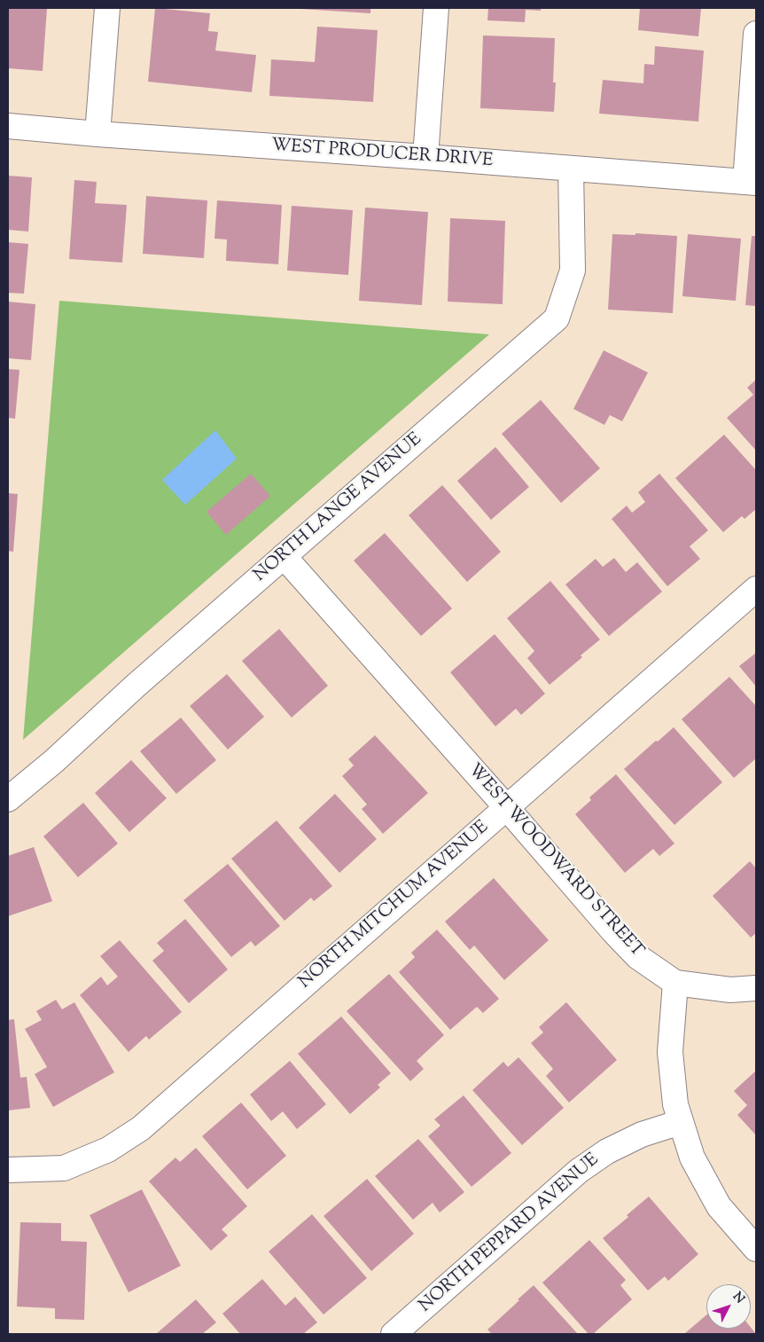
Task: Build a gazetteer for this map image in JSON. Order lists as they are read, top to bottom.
{
  "streets": {
    "street": [
      "WEST PRODUCER DRIVE",
      "NORTH LANGE AVENUE",
      "WEST WOODWARD STREET",
      "NORTH MITCHUM AVENUE",
      "NORTH PEPPARD AVENUE"
    ]
  },
  "crossings": [
    ["WEST PRODUCER DRIVE", "NORTH LANGE AVENUE"],
    ["NORTH LANGE AVENUE", "WEST WOODWARD STREET"],
    ["WEST WOODWARD STREET", "NORTH MITCHUM AVENUE"]
  ],
  "north": "top right"
}
